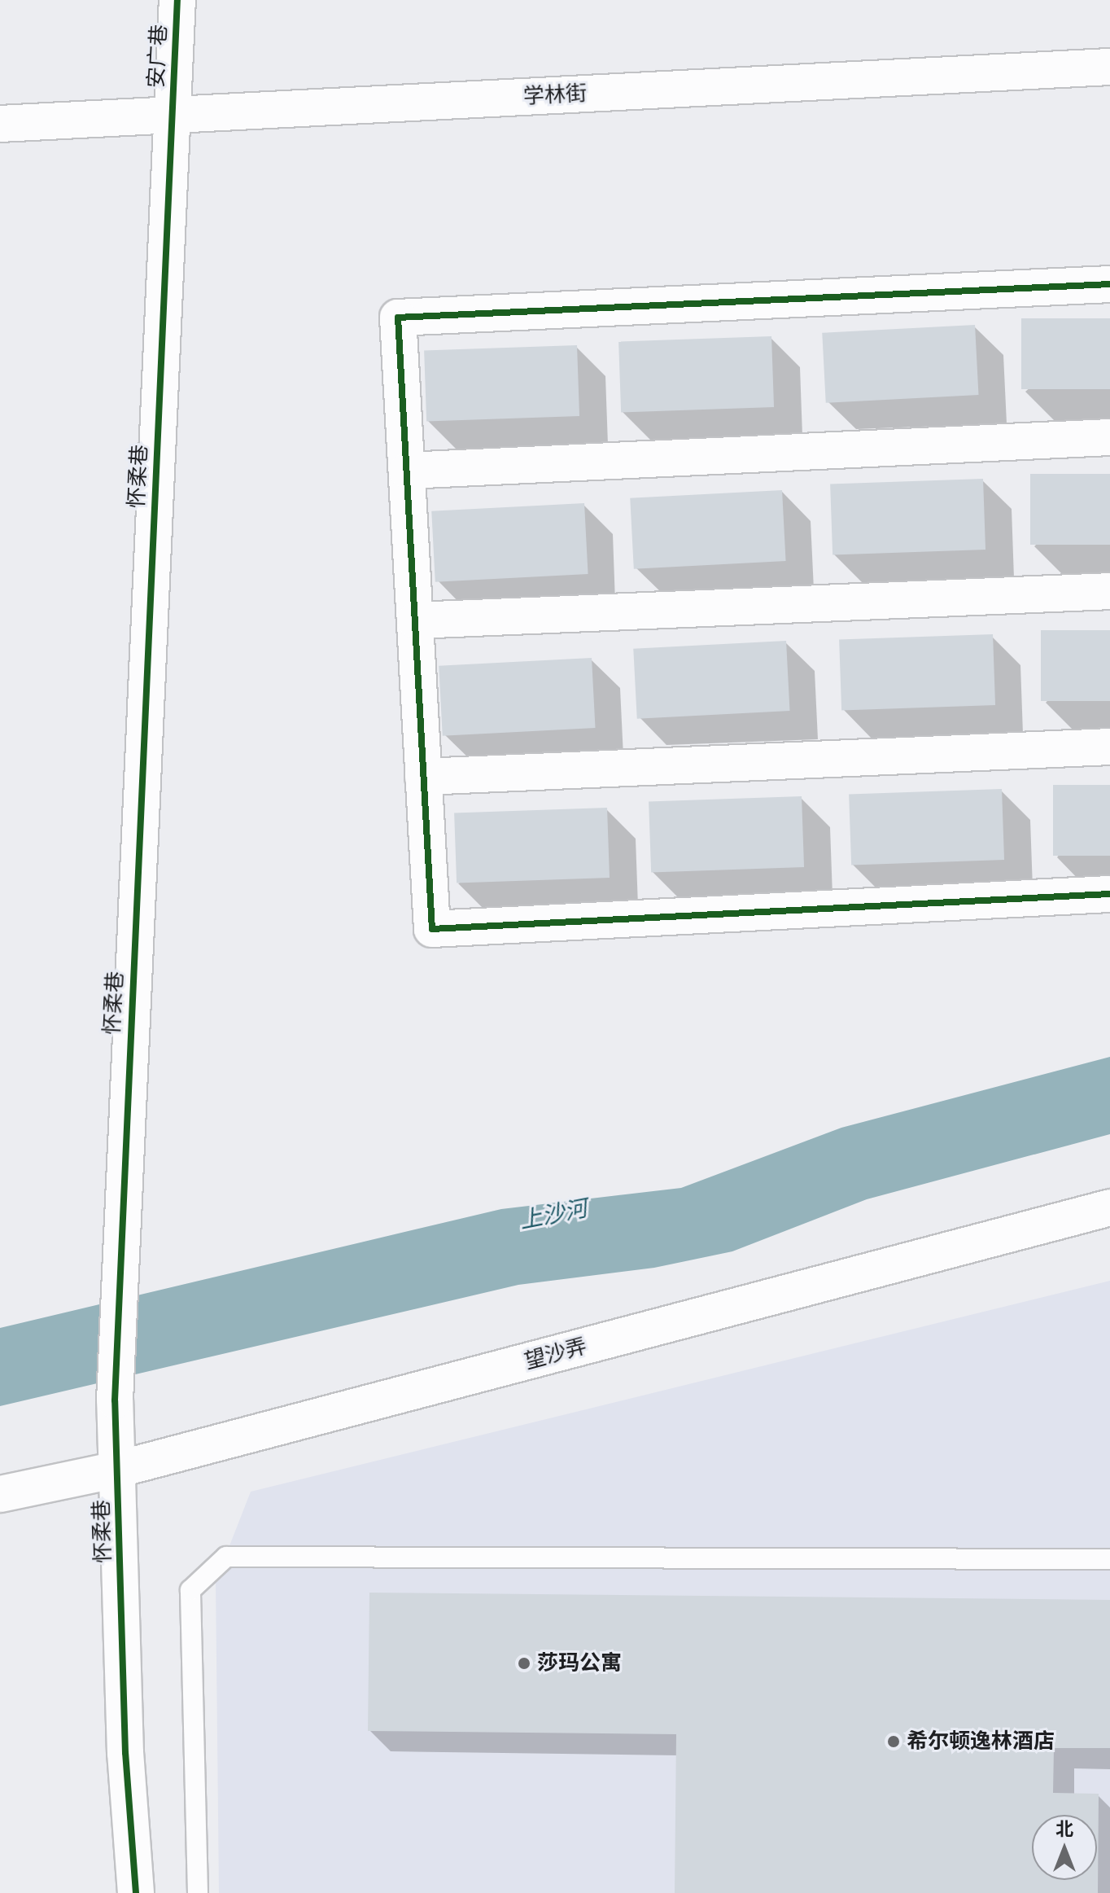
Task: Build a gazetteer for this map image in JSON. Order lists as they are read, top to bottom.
{
  "streets": {
    "street": [
      "安广巷",
      "学林街",
      "怀柔巷",
      "望沙弄"
    ]
  },
  "crossings": [
    ["安广巷", "学林街"],
    ["安广巷", "怀柔巷"],
    ["学林街", "怀柔巷"],
    ["怀柔巷", "望沙弄"]
  ],
  "water": ["上沙河"],
  "places": ["莎玛公寓", "希尔顿逸林酒店"],
  "north": "top"
}
